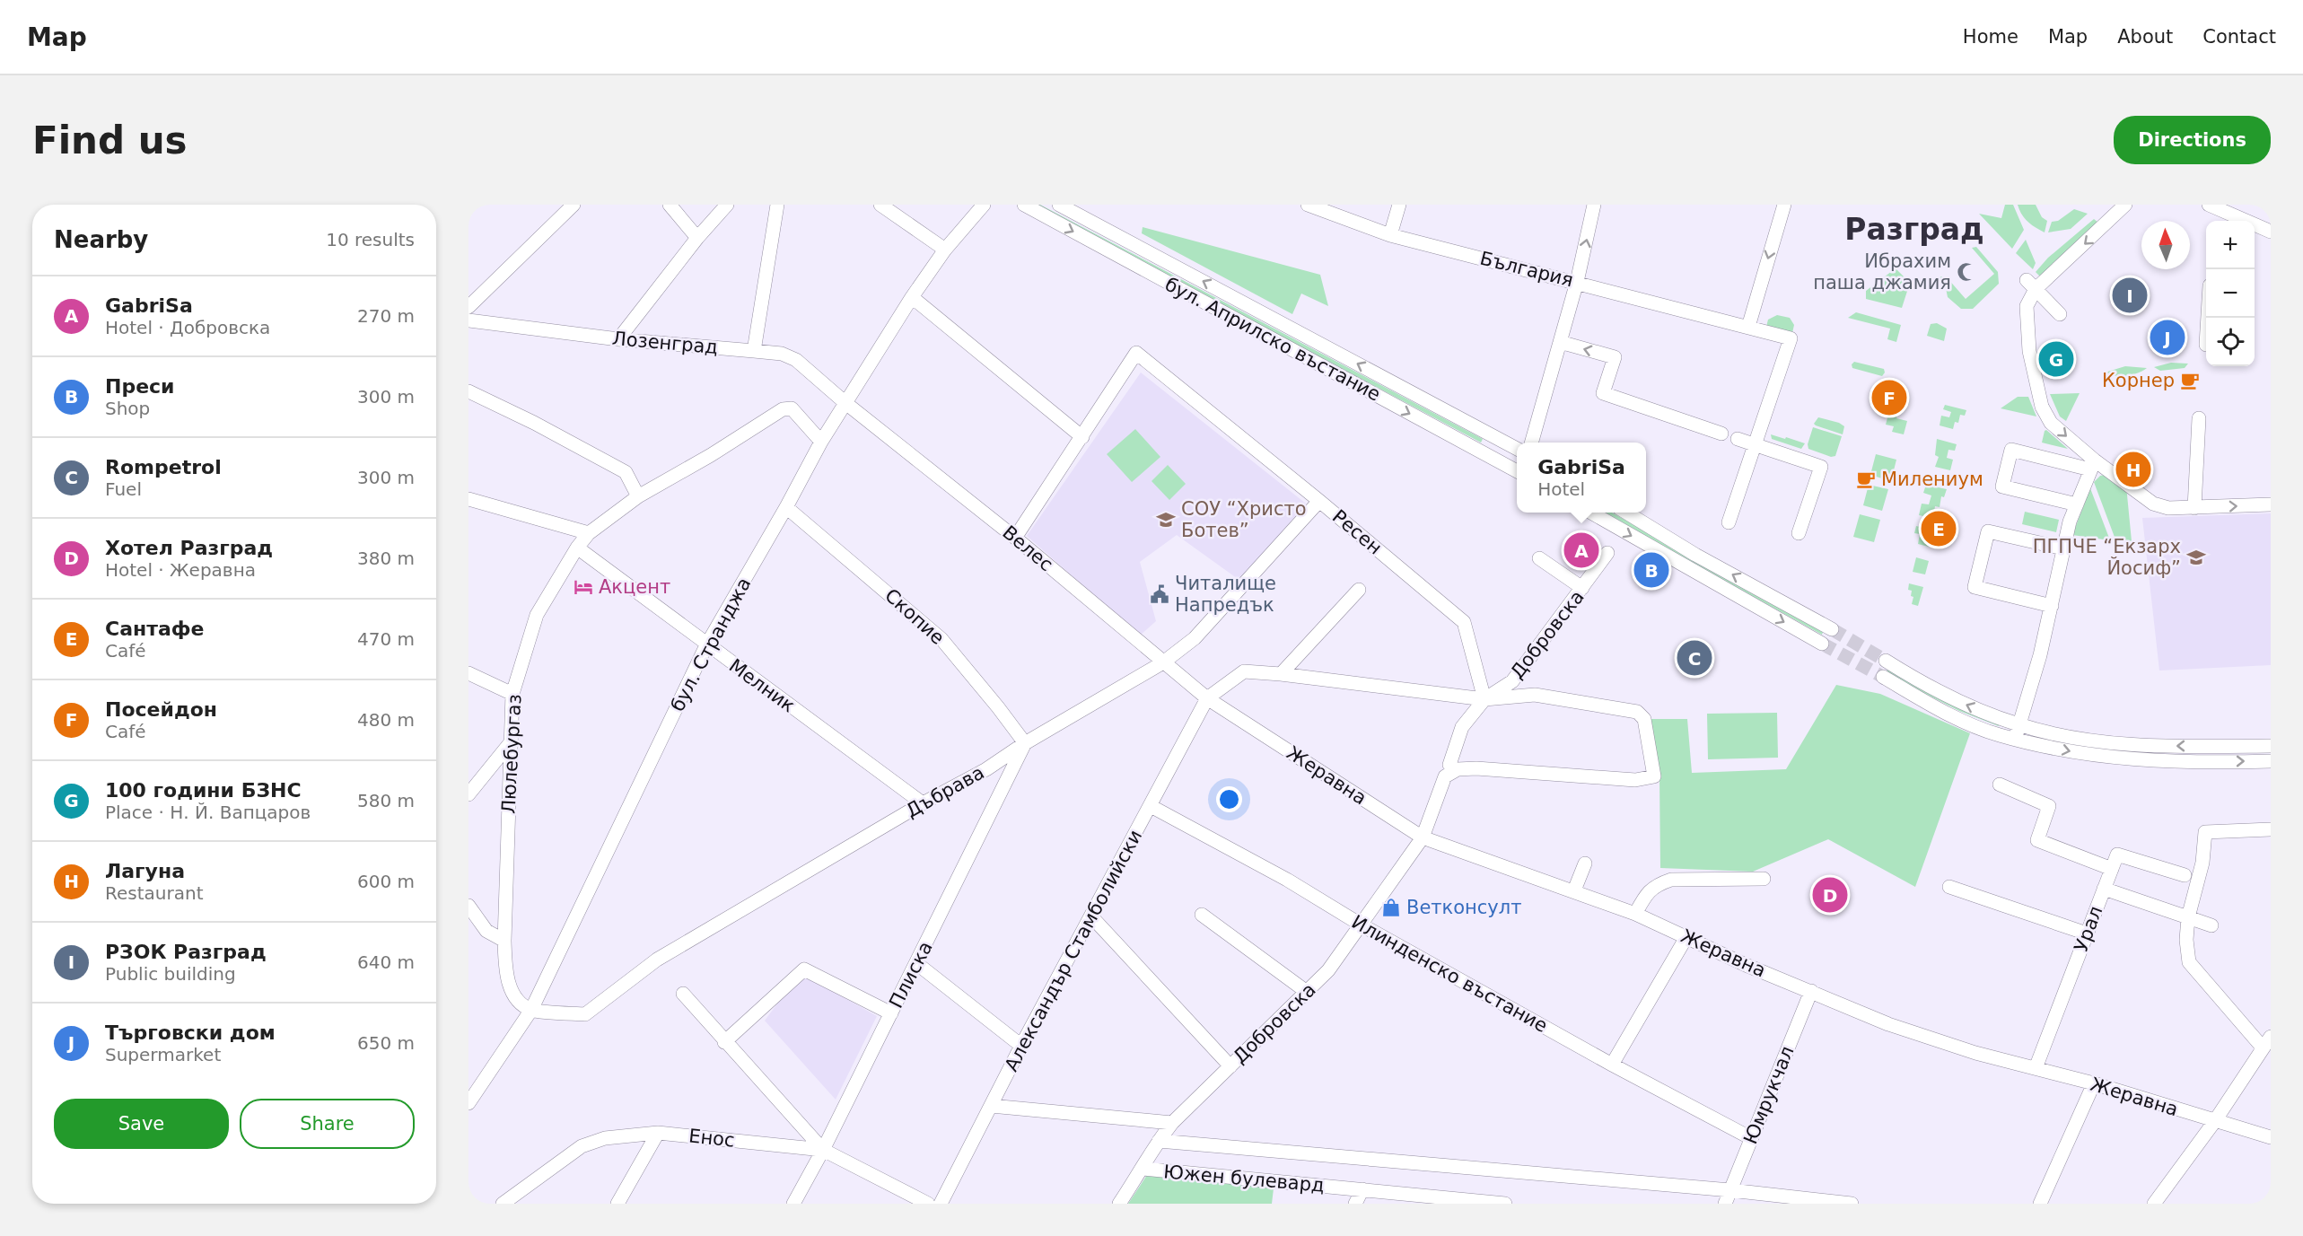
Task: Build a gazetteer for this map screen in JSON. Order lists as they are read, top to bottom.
{
  "streets": {
    "street": [
      "България",
      "бул. Априлско въстание",
      "Лозенград",
      "Ресен",
      "Велес",
      "Скопие",
      "Добровска",
      "бул. Странджа",
      "Мелник",
      "Люлебургаз",
      "Жеравна",
      "Дъбрава",
      "Урал",
      "Александър Стамболийски",
      "Илинденско въстание",
      "Плиска",
      "Юмрукчал",
      "Енос",
      "Южен булевард"
    ]
  },
  "crossings": [
    ["Лозенград", "Велес"],
    ["Лозенград", "бул. Странджа"],
    ["Ресен", "Добровска"],
    ["Ресен", "Дъбрава"],
    ["Велес", "бул. Странджа"],
    ["Велес", "Жеравна"],
    ["Велес", "Дъбрава"],
    ["Велес", "Александър Стамболийски"],
    ["Скопие", "бул. Странджа"],
    ["Скопие", "Дъбрава"],
    ["Скопие", "Плиска"],
    ["Добровска", "Жеравна"],
    ["Добровска", "Илинденско въстание"],
    ["Добровска", "Южен булевард"],
    ["бул. Странджа", "Мелник"],
    ["бул. Странджа", "Люлебургаз"],
    ["бул. Странджа", "Дъбрава"],
    ["Мелник", "Люлебургаз"],
    ["Мелник", "Дъбрава"],
    ["Люлебургаз", "Дъбрава"],
    ["Жеравна", "Урал"],
    ["Жеравна", "Александър Стамболийски"],
    ["Жеравна", "Юмрукчал"],
    ["Дъбрава", "Плиска"],
    ["Александър Стамболийски", "Илинденско въстание"],
    ["Илинденско въстание", "Юмрукчал"],
    ["Плиска", "Енос"]
  ],
  "districts": ["Разград"],
  "places": {
    "mosque": ["Ибрахим паша джамия"],
    "cafe": ["Корнер", "Милениум"],
    "school or university": ["СОУ “Христо Ботев”", "ПГПЧЕ “Екзарх Йосиф”"],
    "hotel": ["Акцент"],
    "public building": ["Читалище Напредък"],
    "shop": ["Ветконсулт"]
  },
  "north": "top",
  "page": {
    "header": "Map",
    "nav": [
      "Home",
      "Map",
      "About",
      "Contact"
    ],
    "buttons": [
      "Directions",
      ["Save", "Share"]
    ],
    "title": "Find us",
    "heading": ["Nearby", "10 results"],
    "map_buttons": ["+", "−"],
    "list": [
      {
        "mark": "A",
        "name": "GabriSa",
        "note": "Hotel · Добровска",
        "value": "270 m"
      },
      {
        "mark": "B",
        "name": "Преси",
        "note": "Shop",
        "value": "300 m"
      },
      {
        "mark": "C",
        "name": "Rompetrol",
        "note": "Fuel",
        "value": "300 m"
      },
      {
        "mark": "D",
        "name": "Хотел Разград",
        "note": "Hotel · Жеравна",
        "value": "380 m"
      },
      {
        "mark": "E",
        "name": "Сантафе",
        "note": "Café",
        "value": "470 m"
      },
      {
        "mark": "F",
        "name": "Посейдон",
        "note": "Café",
        "value": "480 m"
      },
      {
        "mark": "G",
        "name": "100 години БЗНС",
        "note": "Place · Н. Й. Вапцаров",
        "value": "580 m"
      },
      {
        "mark": "H",
        "name": "Лагуна",
        "note": "Restaurant",
        "value": "600 m"
      },
      {
        "mark": "I",
        "name": "РЗОК Разград",
        "note": "Public building",
        "value": "640 m"
      },
      {
        "mark": "J",
        "name": "Търговски дом",
        "note": "Supermarket",
        "value": "650 m"
      }
    ],
    "pins": [
      "I",
      "J",
      "G",
      "F",
      "H",
      "E",
      "A",
      "B",
      "C",
      "D"
    ],
    "popup": ["GabriSa", "Hotel"]
  }
}
